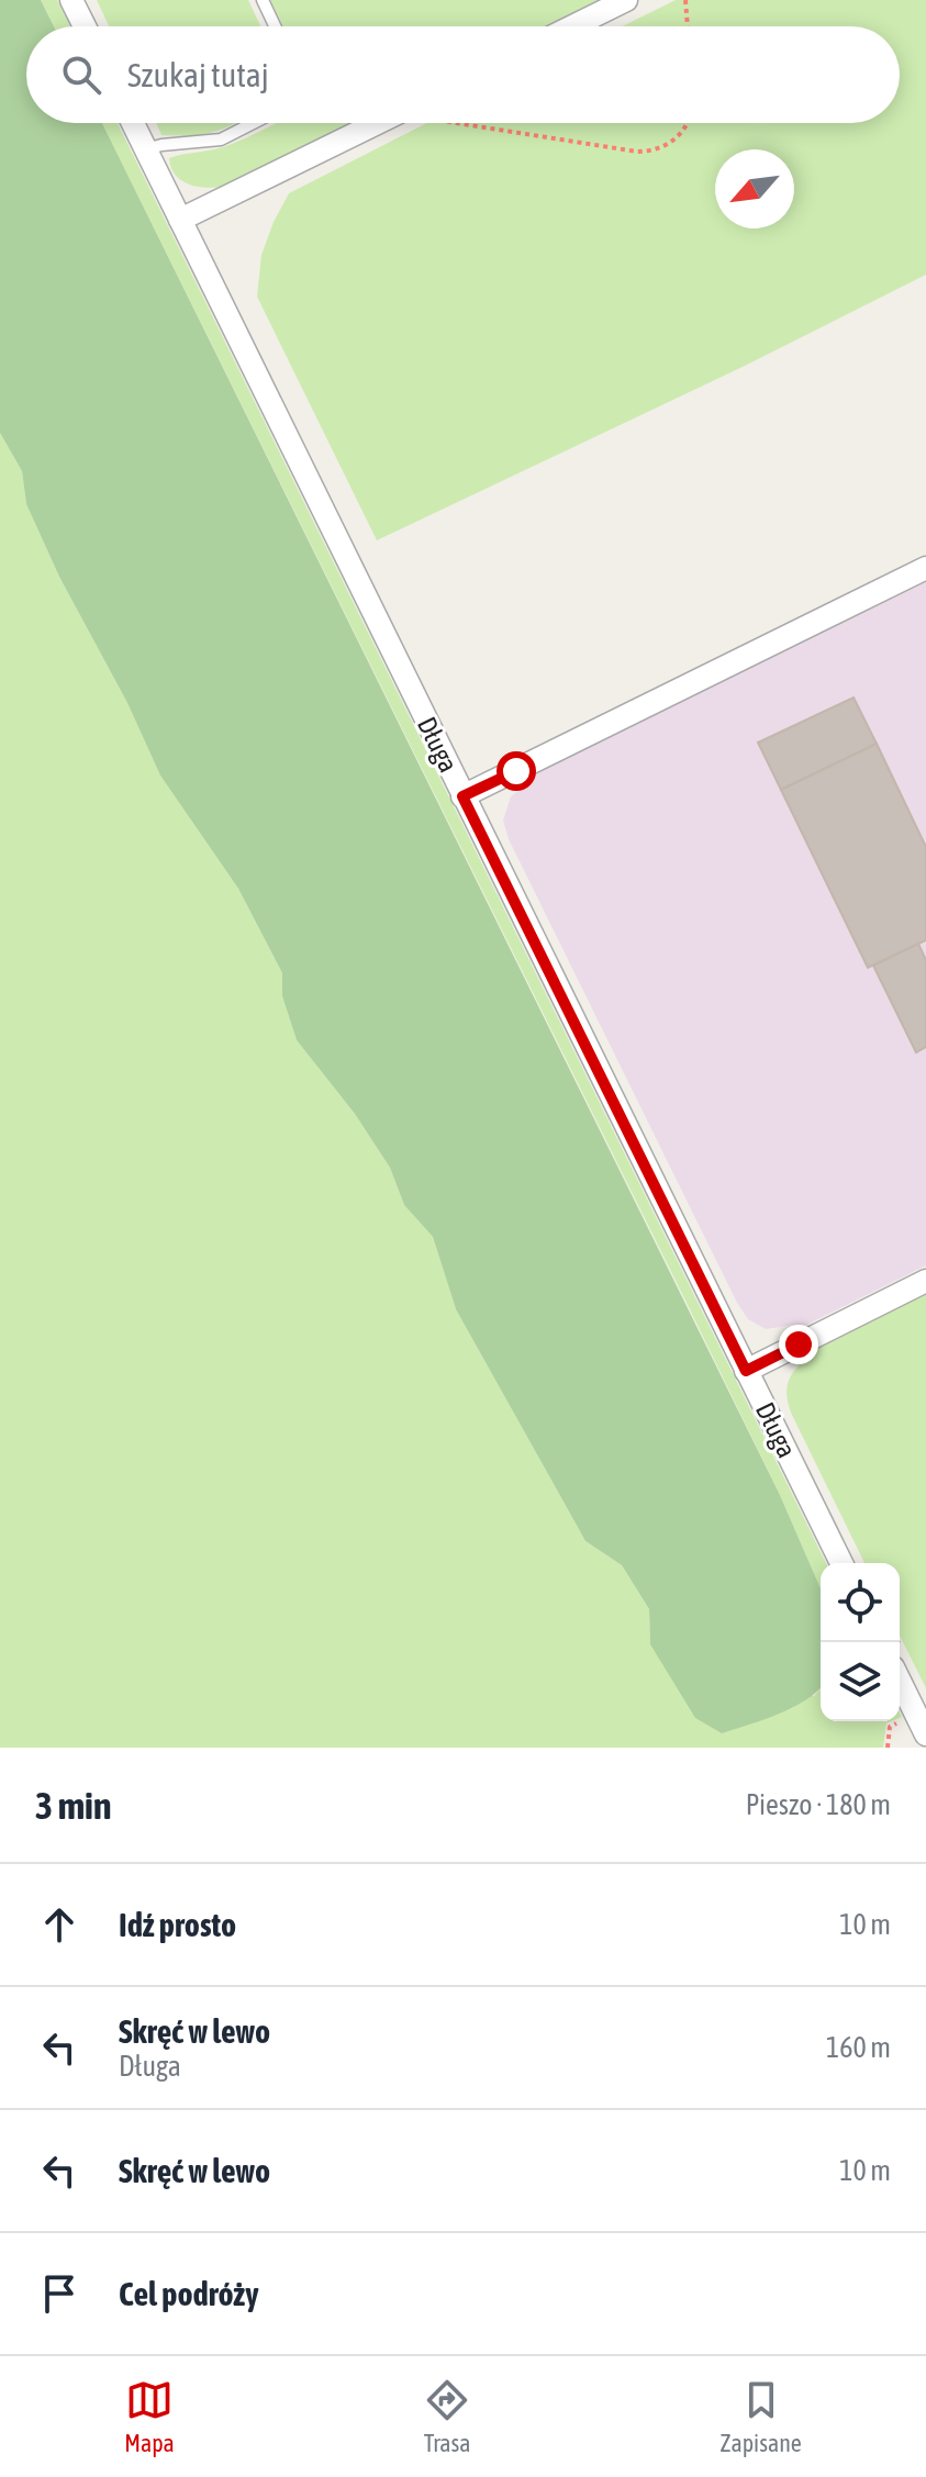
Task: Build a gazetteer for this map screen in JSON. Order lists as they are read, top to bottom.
{
  "streets": {
    "street": ["Długa"]
  },
  "north": "bottom left",
  "page": {
    "search": "Szukaj tutaj",
    "heading": ["3 min", "Pieszo · 180 m"],
    "list": [
      ["Idź prosto", "10 m"],
      ["Skręć w lewo", "Długa", "160 m"],
      ["Skręć w lewo", "10 m"],
      "Cel podróży"
    ],
    "nav": ["Mapa", "Trasa", "Zapisane"]
  }
}
